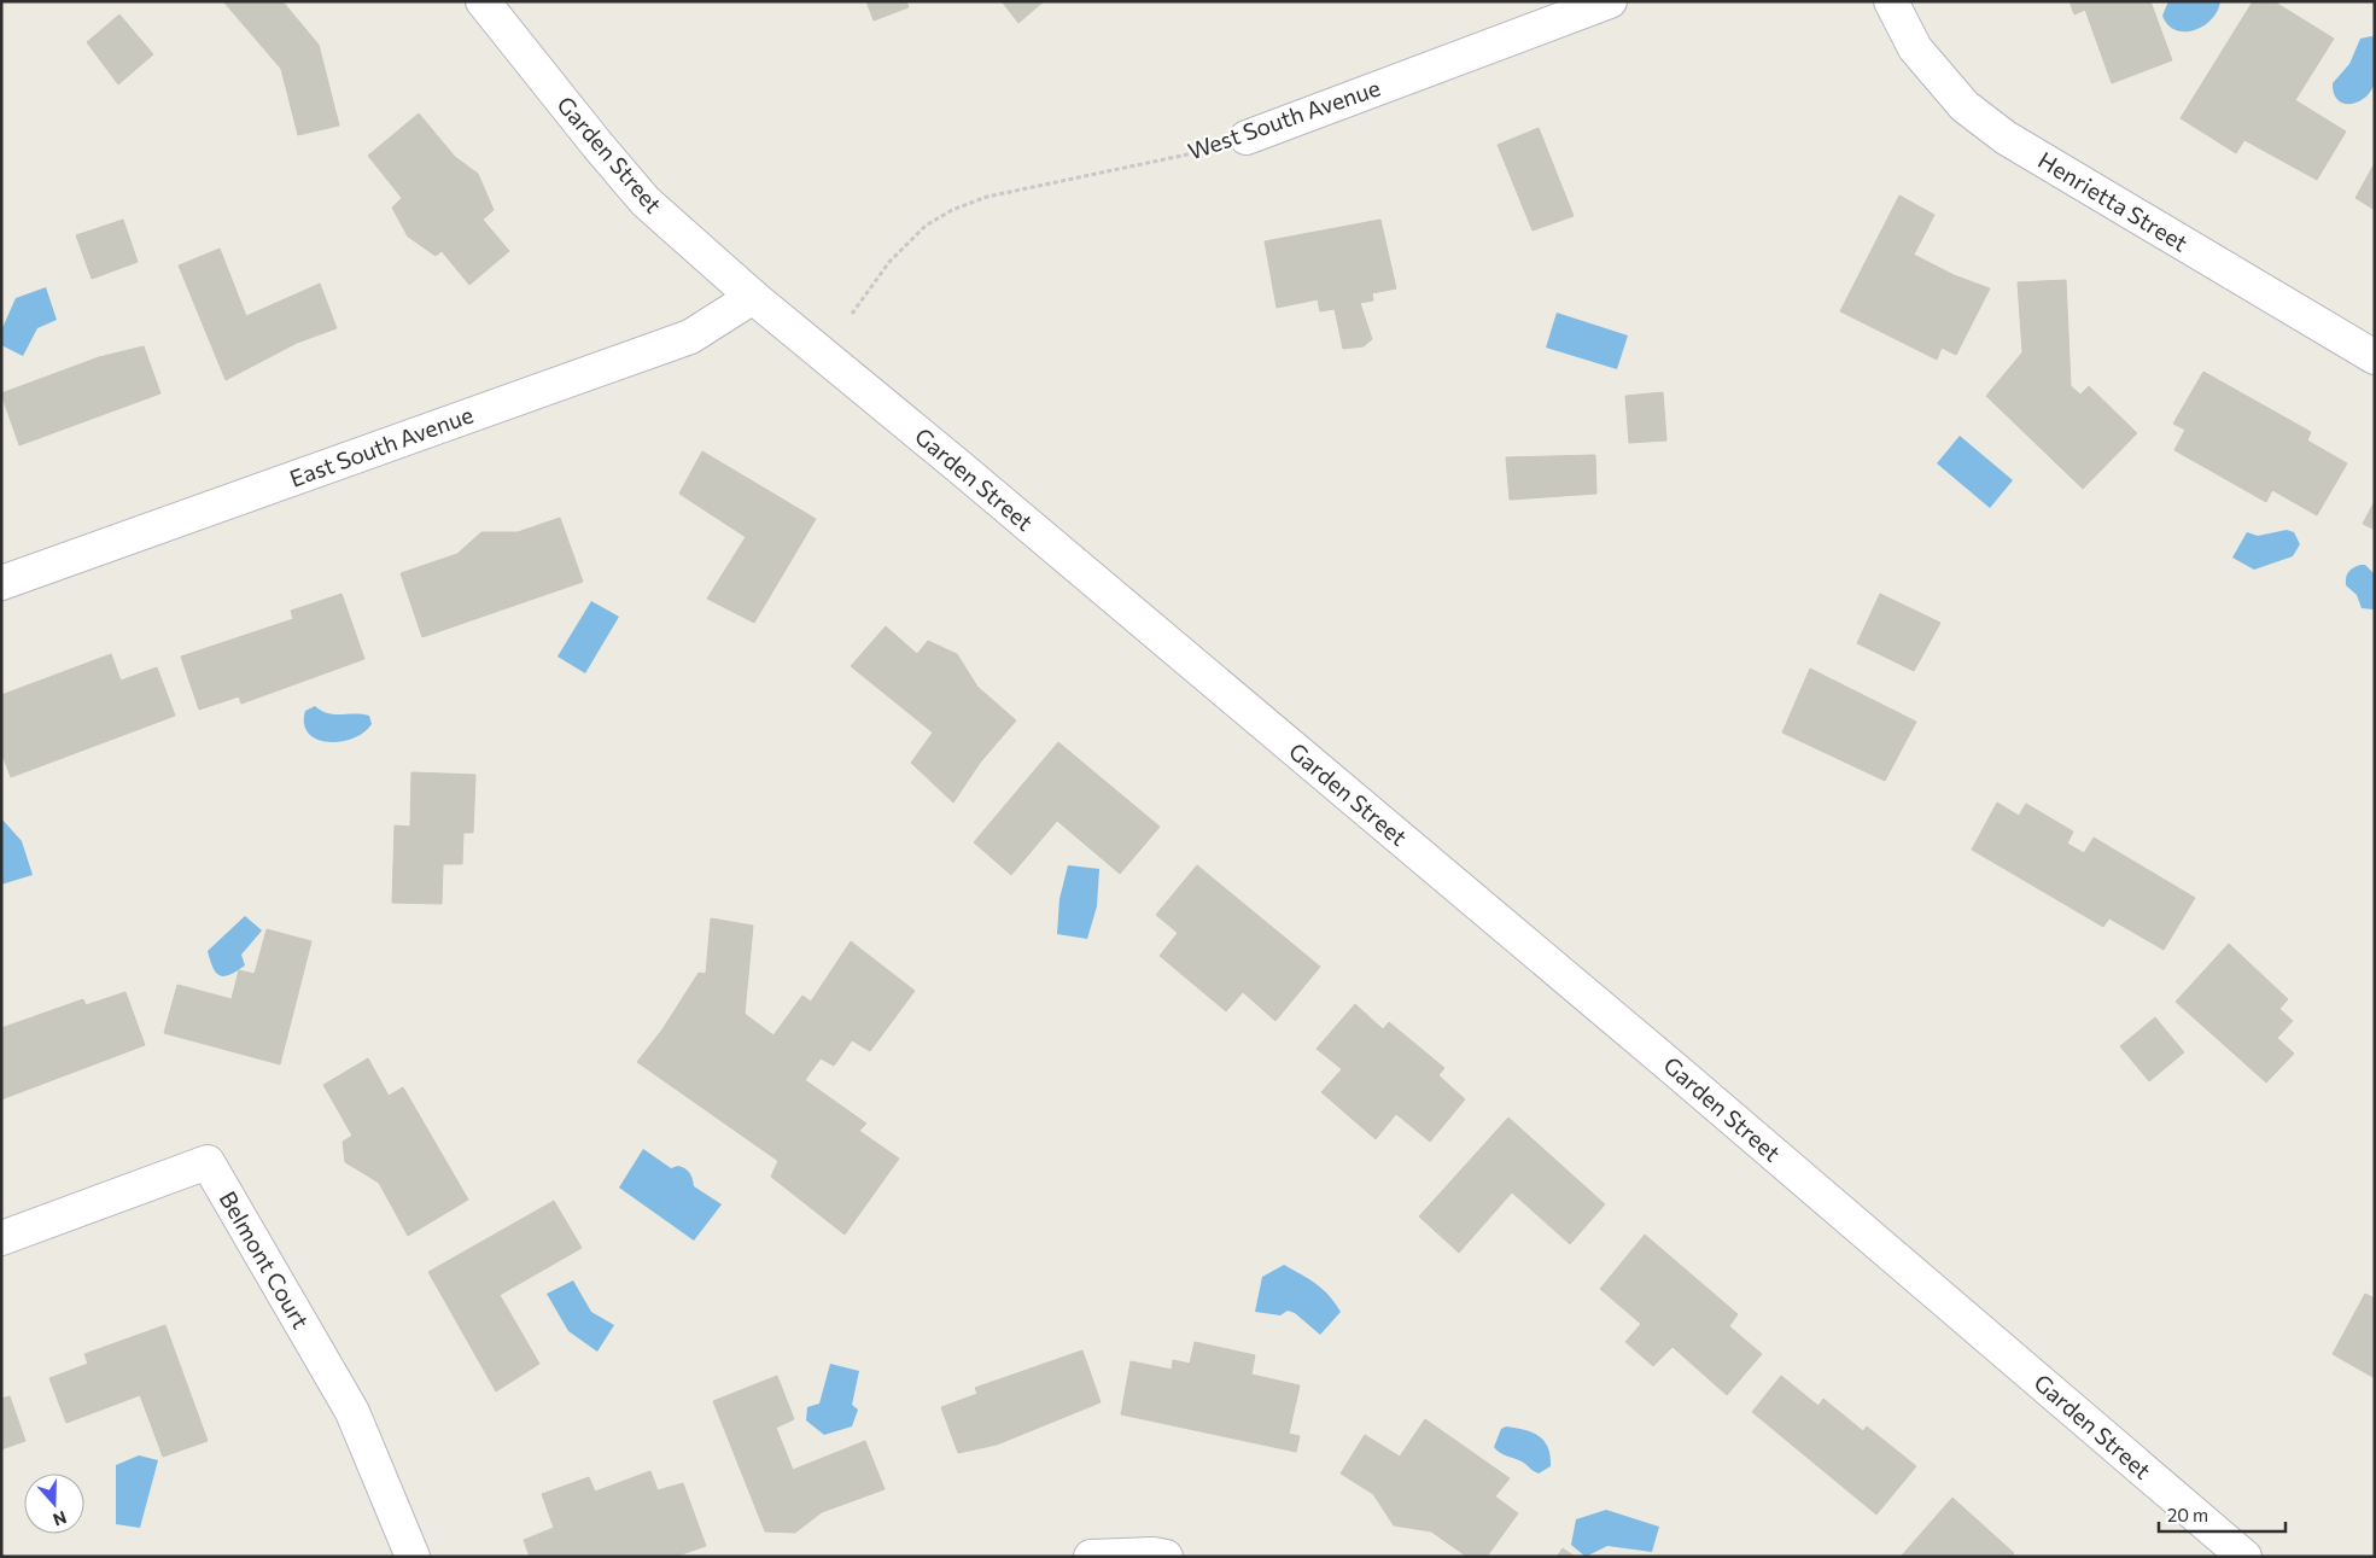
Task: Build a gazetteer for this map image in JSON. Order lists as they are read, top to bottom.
{
  "streets": {
    "street": [
      "West South Avenue",
      "Garden Street",
      "Henrietta Street",
      "East South Avenue",
      "Belmont Court"
    ]
  },
  "crossings": [
    ["Garden Street", "East South Avenue"]
  ],
  "scale_bar": "20 m",
  "north": "bottom"
}
